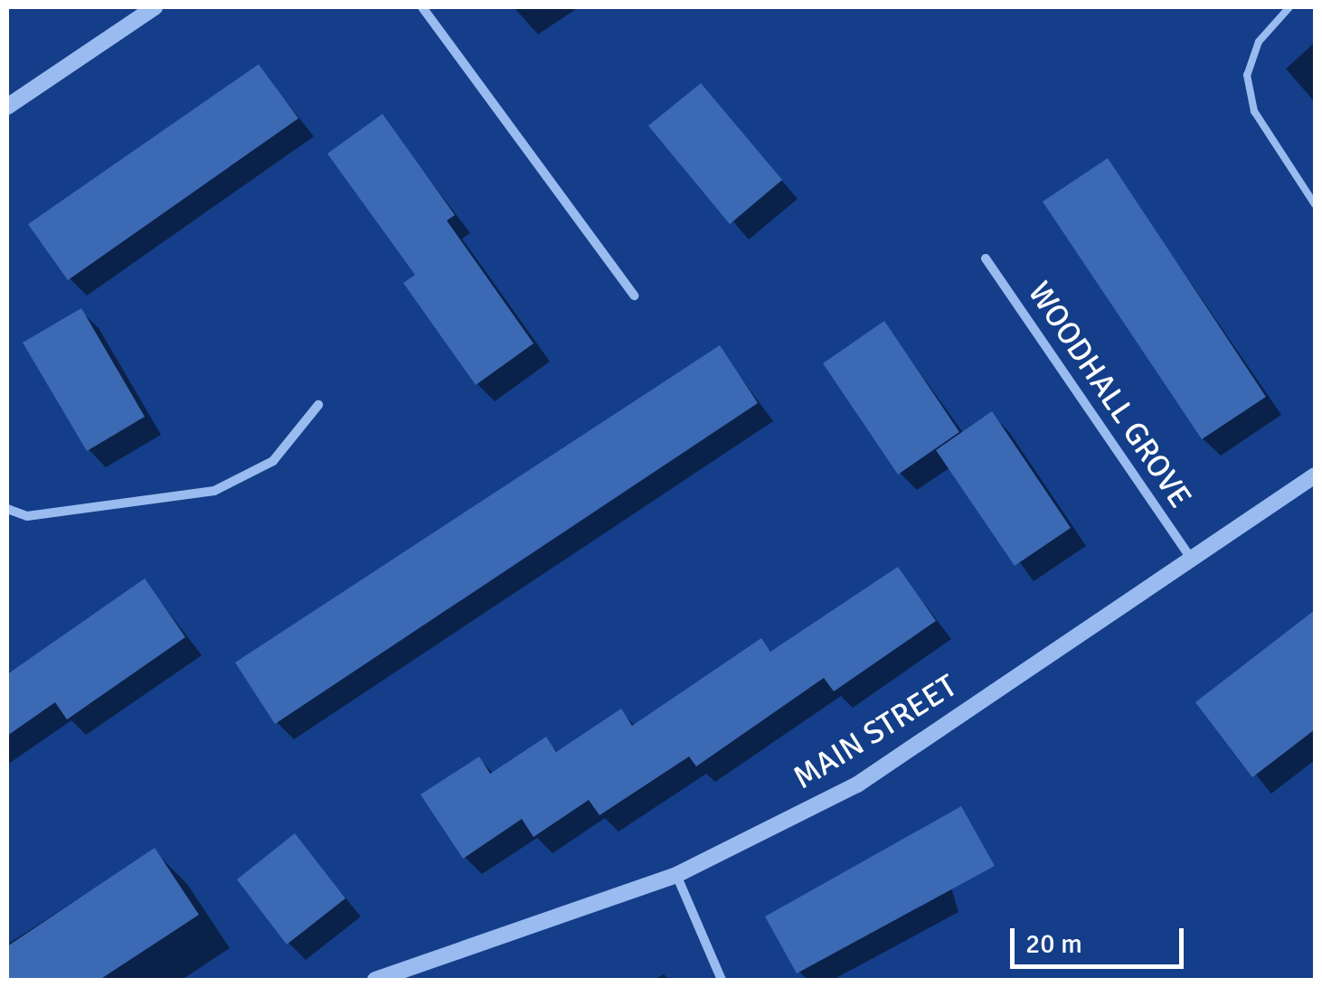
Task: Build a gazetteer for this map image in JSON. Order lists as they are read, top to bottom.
{
  "streets": {
    "street": ["WOODHALL GROVE", "MAIN STREET"]
  },
  "crossings": [
    ["WOODHALL GROVE", "MAIN STREET"]
  ],
  "scale_bar": "20 m"
}
